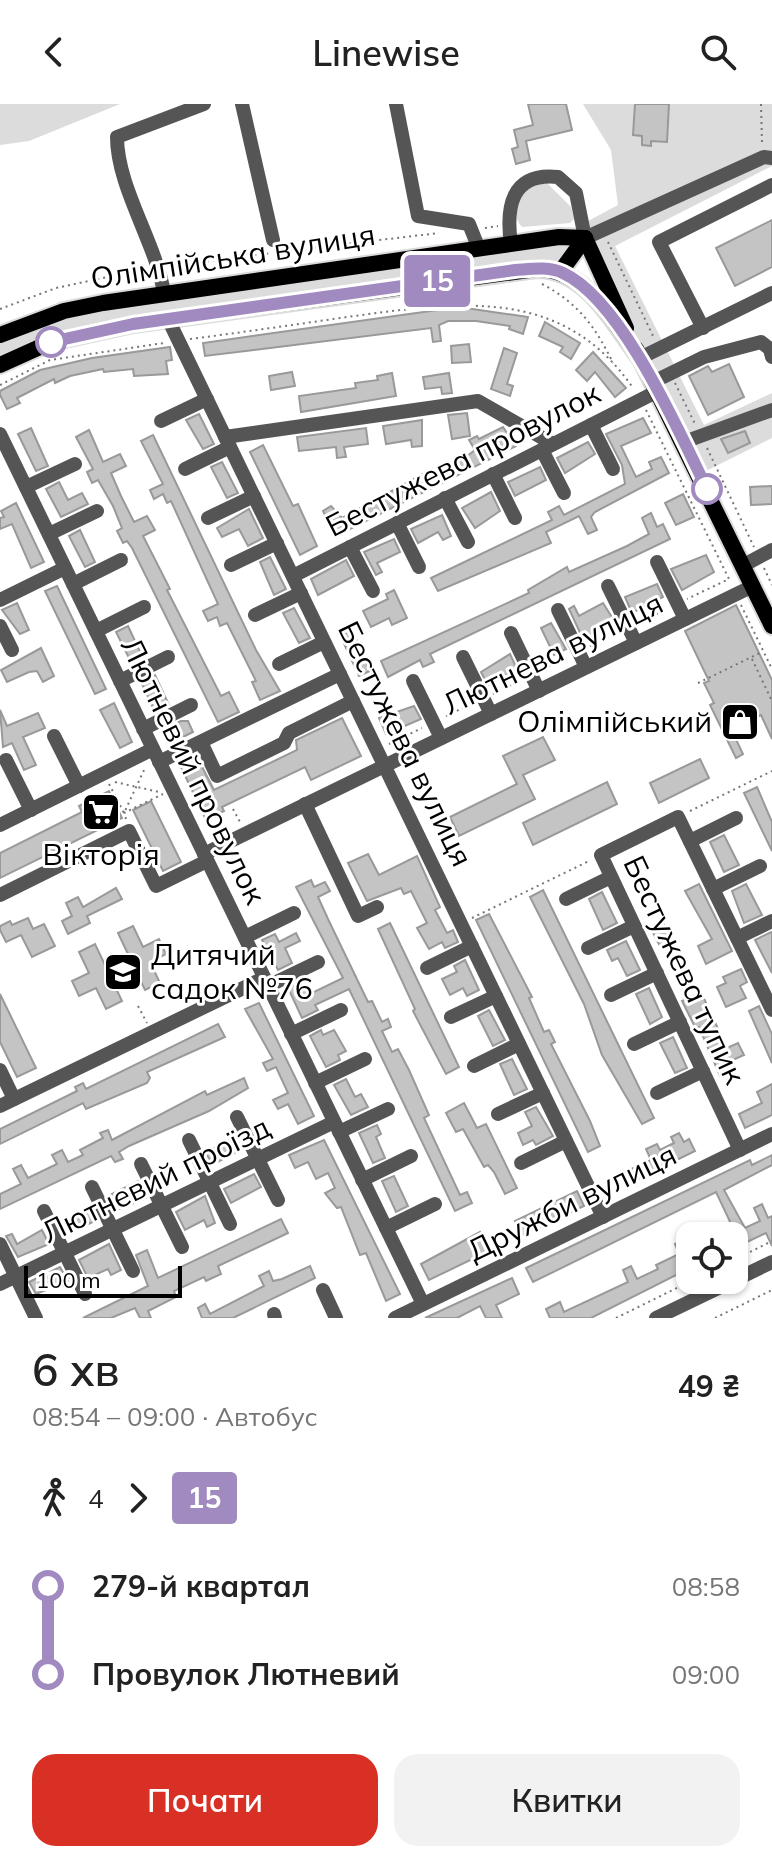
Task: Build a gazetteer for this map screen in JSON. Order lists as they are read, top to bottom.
{
  "streets": {
    "main road": ["Олімпійська вулиця", "Бестужева вулиця"],
    "street": [
      "Бестужева провулок",
      "Лютнева вулиця",
      "Лютневий провулок",
      "Бестужева тупик",
      "Лютневий проїзд",
      "Дружби вулиця"
    ]
  },
  "crossings": [
    ["Олімпійська вулиця", "Бестужева вулиця"],
    ["Бестужева провулок", "Бестужева вулиця"],
    ["Лютнева вулиця", "Бестужева вулиця"],
    ["Лютнева вулиця", "Лютневий провулок"],
    ["Бестужева вулиця", "Дружби вулиця"],
    ["Лютневий провулок", "Лютневий проїзд"],
    ["Лютневий провулок", "Дружби вулиця"],
    ["Бестужева тупик", "Дружби вулиця"]
  ],
  "places": {
    "shop": ["Олімпійський"],
    "supermarket": ["Вікторія"],
    "school or university": ["Дитячий садок №76"]
  },
  "lines": ["bus line 15"],
  "scale_bar": "100 m",
  "page": {
    "header": "Linewise",
    "on_map": "15",
    "scale": "100 m",
    "heading": ["6 хв", "08:54 – 09:00 · Автобус", "49 ₴"],
    "legs": ["4", "15"],
    "list": [
      {
        "name": "279-й квартал",
        "value": "08:58"
      },
      {
        "name": "Провулок Лютневий",
        "value": "09:00"
      }
    ],
    "buttons": ["Почати", "Квитки"]
  }
}
